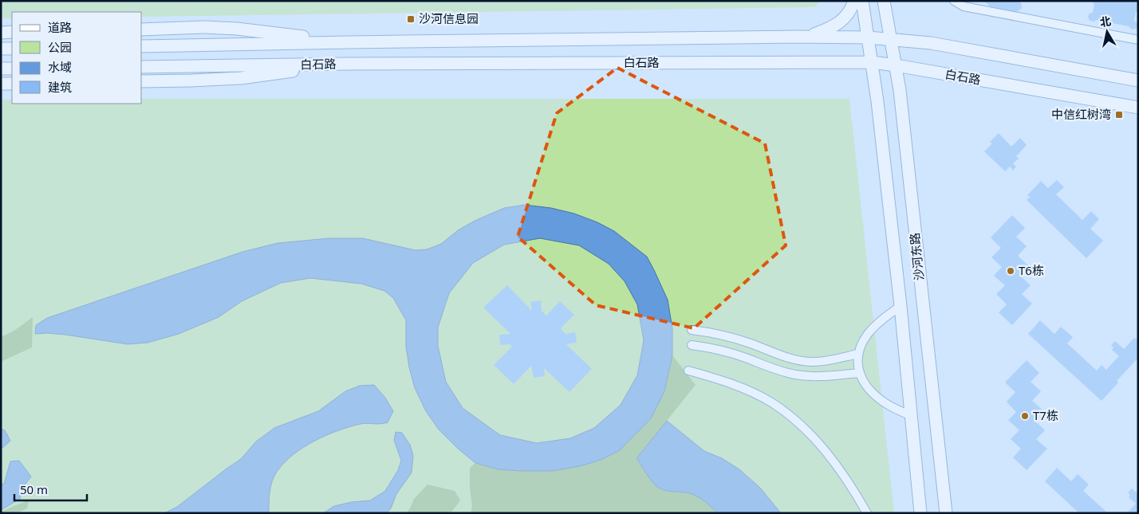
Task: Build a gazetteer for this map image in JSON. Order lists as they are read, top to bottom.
{
  "streets": {
    "main road": ["白石路", "沙河东路"]
  },
  "crossings": [
    ["白石路", "沙河东路"]
  ],
  "places": {
    "transit": ["沙河信息园", "中信红树湾"],
    "other": ["T6栋", "T7栋"]
  },
  "legend": [
    "道路",
    "公园",
    "水域",
    "建筑"
  ],
  "scale_bar": "50 m",
  "north": "top"
}
